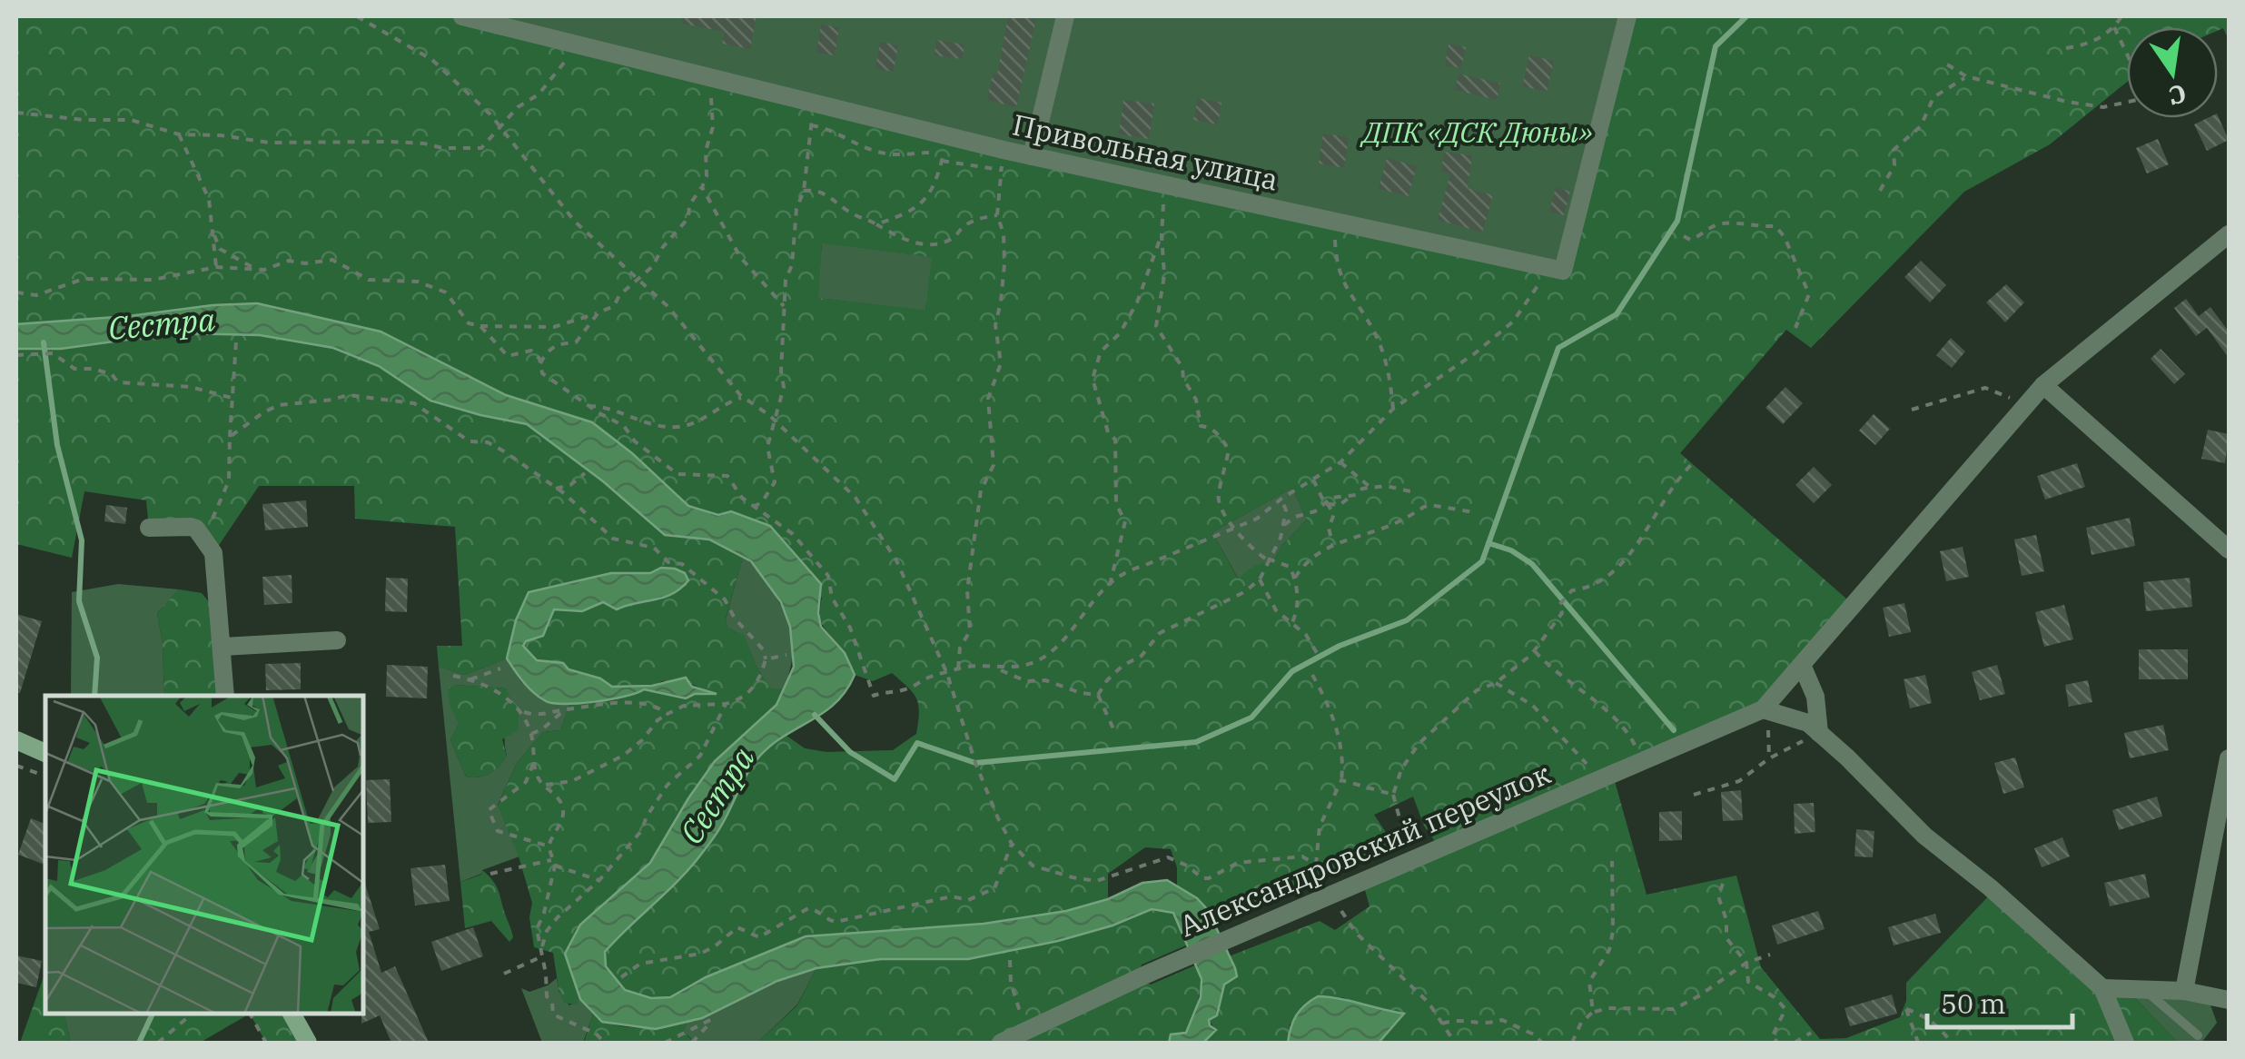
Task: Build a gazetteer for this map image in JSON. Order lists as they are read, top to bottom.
{
  "streets": {
    "street": ["Привольная улица", "Александровский переулок"]
  },
  "water": ["Сестра"],
  "parks": ["ДПК «ДСК Дюны»"],
  "scale_bar": "50 m",
  "north": "bottom"
}
